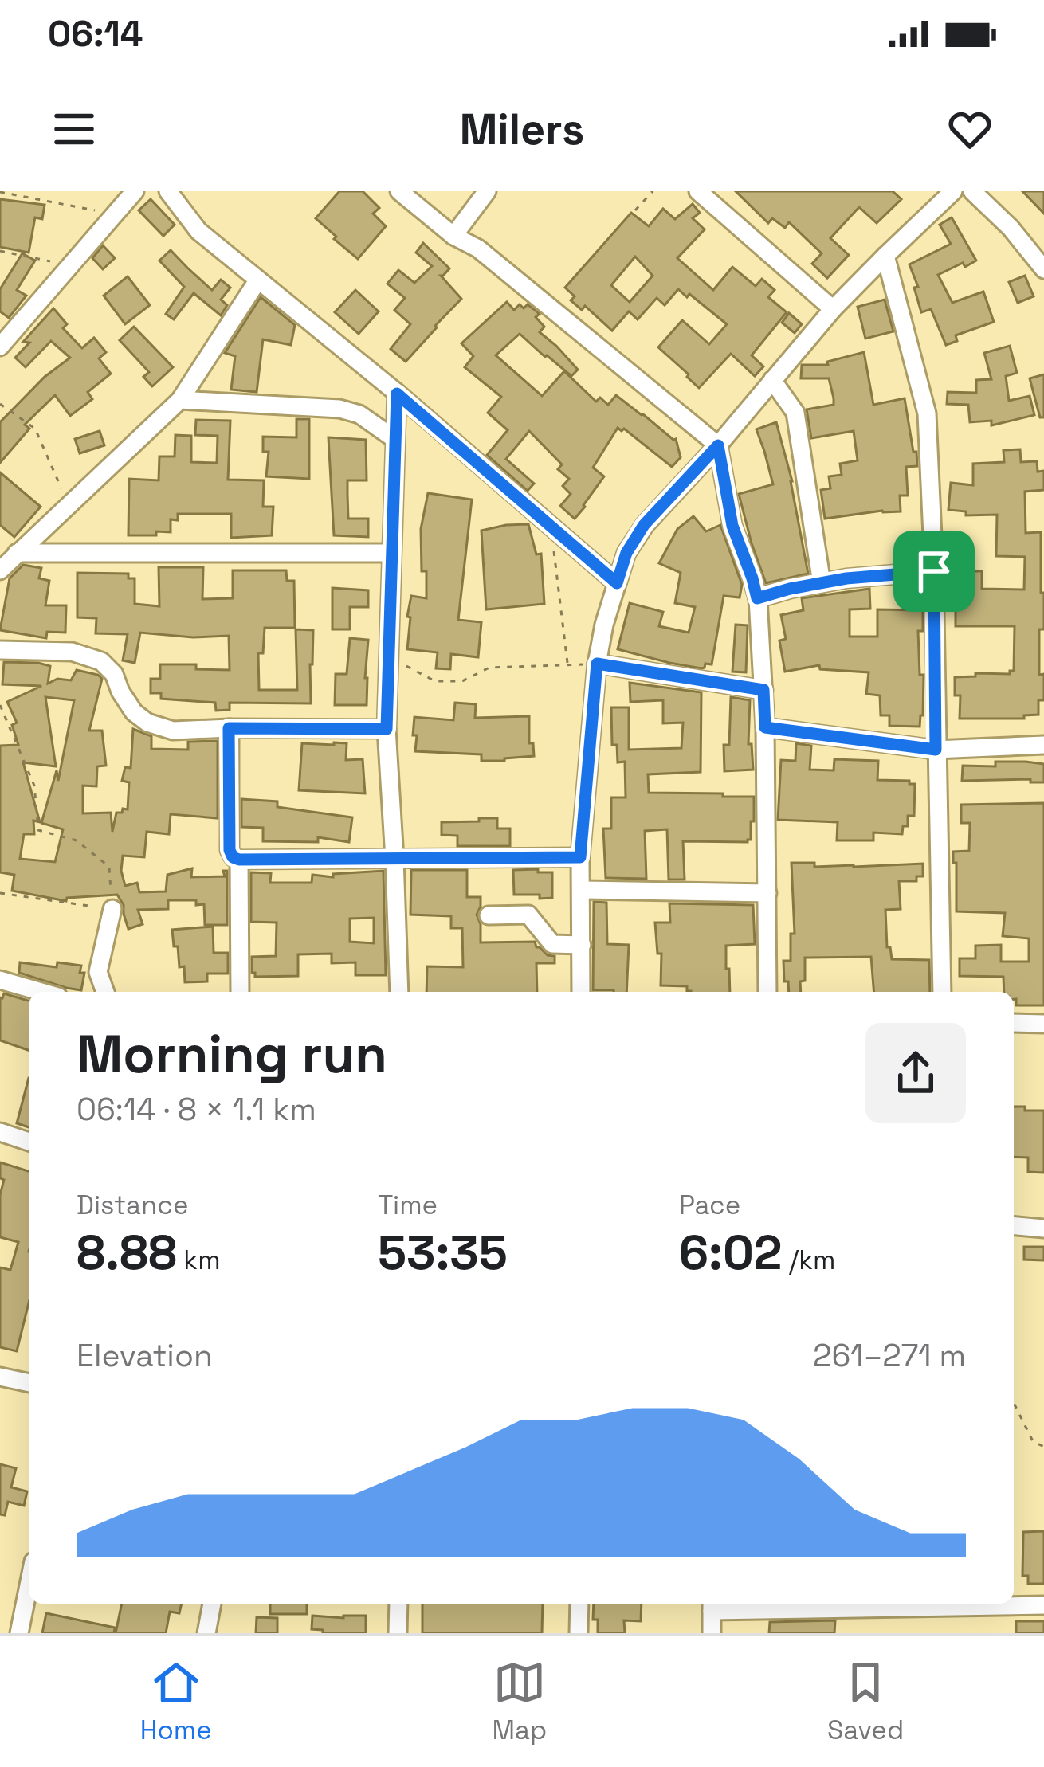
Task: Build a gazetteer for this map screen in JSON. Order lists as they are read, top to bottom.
{
  "page": {
    "status": "06:14",
    "header": "Milers",
    "heading": ["Morning run", "06:14 · 8 × 1.1 km"],
    "stats": [
      ["Distance", "8.88 km"],
      ["Time", "53:35"],
      ["Pace", "6:02 /km"]
    ],
    "chart": ["Elevation", "261–271 m"],
    "tabs": ["Home", "Map", "Saved"]
  }
}
